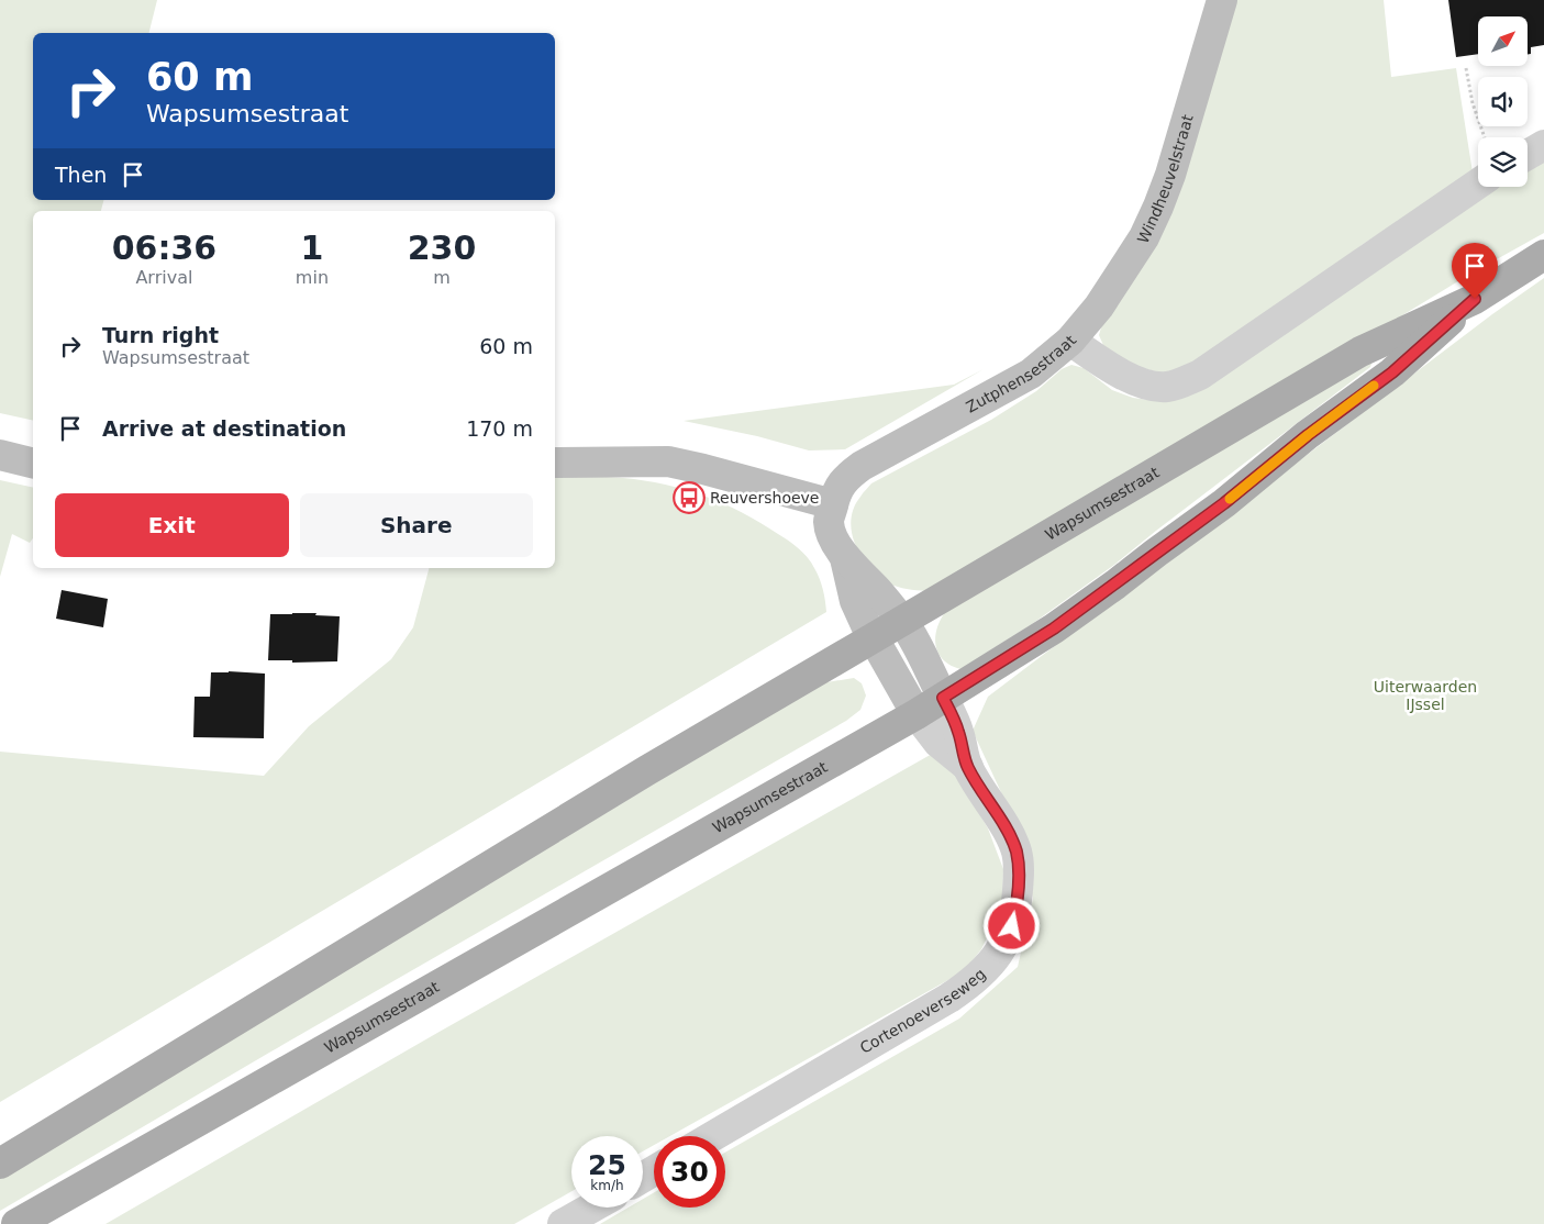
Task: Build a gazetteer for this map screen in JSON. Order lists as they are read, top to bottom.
{
  "streets": {
    "main road": ["Wapsumsestraat"],
    "street": ["Windheuvelstraat", "Zutphensestraat", "Cortenoeverseweg"]
  },
  "crossings": [
    ["Windheuvelstraat", "Zutphensestraat"],
    ["Zutphensestraat", "Cortenoeverseweg"],
    ["Wapsumsestraat", "Cortenoeverseweg"]
  ],
  "parks": ["Uiterwaarden IJssel"],
  "places": {
    "bus stop": ["Reuvershoeve"]
  },
  "north": "top right",
  "page": {
    "turn": ["60 m", "Wapsumsestraat"],
    "then": "Then",
    "eta": [
      "06:36",
      "Arrival",
      "1",
      "min",
      "230",
      "m"
    ],
    "list": [
      {
        "name": "Turn right",
        "note": "Wapsumsestraat",
        "value": "60 m"
      },
      {
        "name": "Arrive at destination",
        "value": "170 m"
      }
    ],
    "buttons": ["Exit", "Share"],
    "speed": "25 km/h",
    "limit": "30"
  }
}
